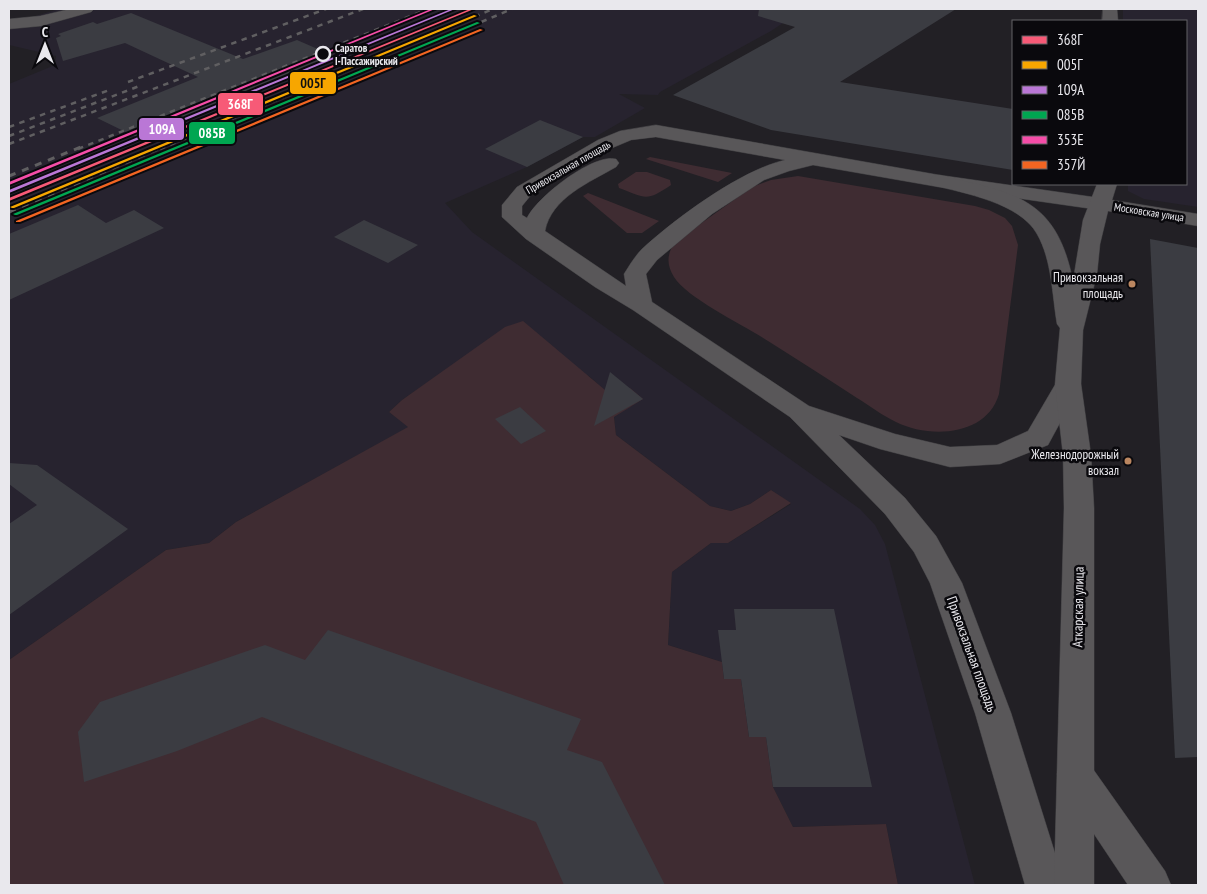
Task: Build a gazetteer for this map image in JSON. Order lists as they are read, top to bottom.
{
  "streets": {
    "street": ["Привокзальная площадь", "Московская улица", "Аткарская улица"]
  },
  "crossings": [
    ["Привокзальная площадь", "Московская улица"],
    ["Привокзальная площадь", "Аткарская улица"],
    ["Московская улица", "Аткарская улица"]
  ],
  "places": ["Саратов I-Пассажирский", "Привокзальная площадь", "Железнодорожный вокзал"],
  "lines": [
    "transit line 368Г",
    "transit line 109А",
    "transit line 353Е",
    "transit line 005Г",
    "transit line 085В",
    "transit line 357Й"
  ],
  "legend": [
    "368Г",
    "005Г",
    "109А",
    "085В",
    "353Е",
    "357Й"
  ],
  "north": "top"
}
